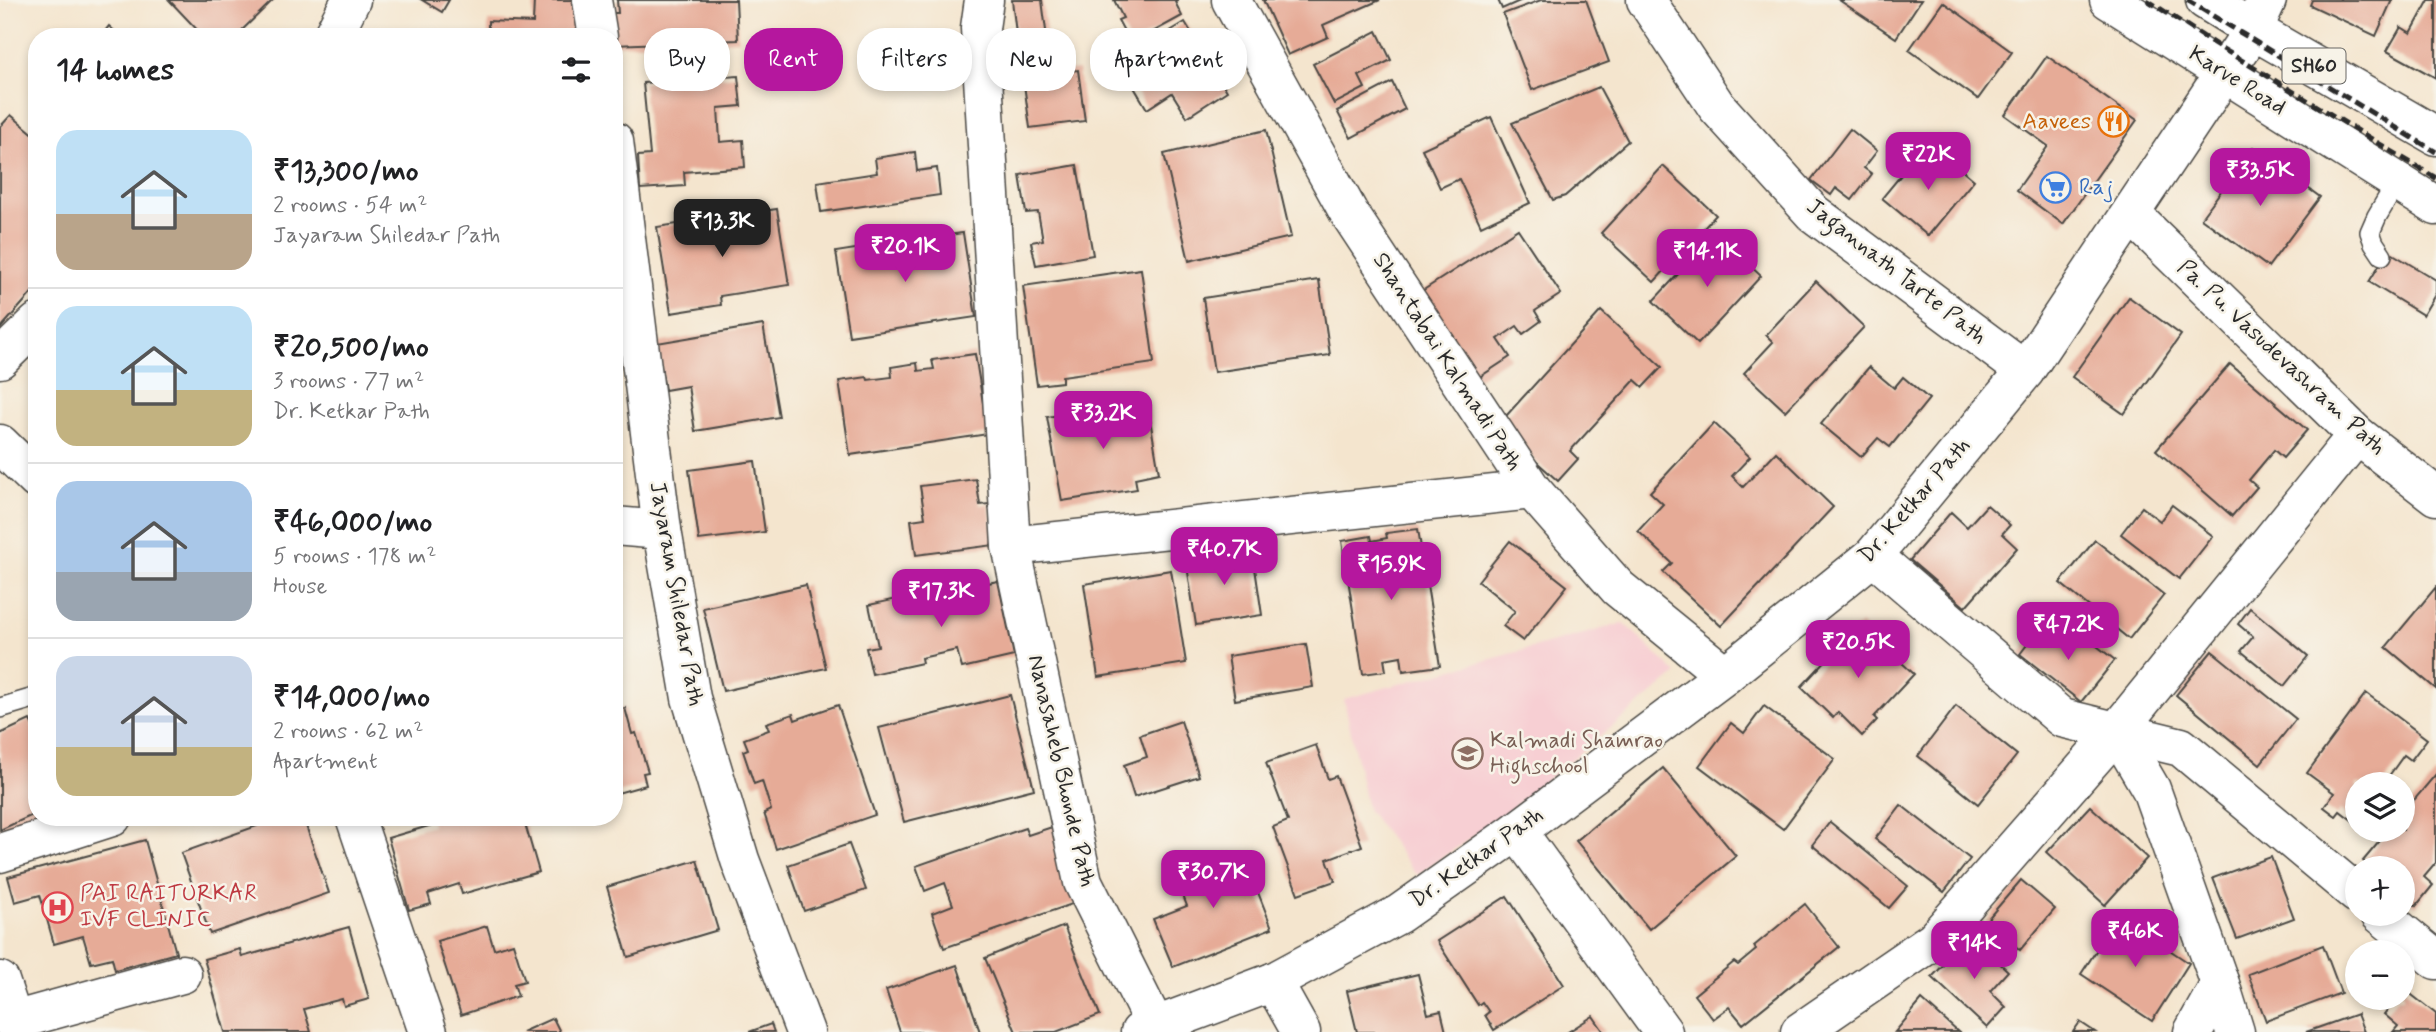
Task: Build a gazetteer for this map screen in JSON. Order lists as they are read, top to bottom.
{
  "streets": {
    "street": [
      "SH60",
      "Karve Road",
      "Jagannath Tarte Path",
      "Pa. Pu. Vasudevashram Path",
      "Shantabai Kalmadi Path",
      "Dr. Ketkar Path",
      "Jayaram Shiledar Path",
      "Nanasaheb Bhonde Path"
    ]
  },
  "crossings": [
    ["SH60", "Dr. Ketkar Path"],
    ["Karve Road", "Dr. Ketkar Path"],
    ["Jagannath Tarte Path", "Dr. Ketkar Path"],
    ["Pa. Pu. Vasudevashram Path", "Dr. Ketkar Path"],
    ["Shantabai Kalmadi Path", "Dr. Ketkar Path"],
    ["Dr. Ketkar Path", "Nanasaheb Bhonde Path"]
  ],
  "places": {
    "restaurant": ["Aavees"],
    "supermarket": ["Raj"],
    "school or university": ["Kalmadi Shamrao Highschool"],
    "hospital": ["PAI RAITURKAR IVF CLINIC"]
  },
  "page": {
    "chip": [
      "Buy",
      "Rent",
      "Filters",
      "New",
      "Apartment"
    ],
    "heading": "14 homes",
    "list": [
      {
        "name": "₹13,300/mo",
        "note": "2 rooms · 54 m² · Jayaram Shiledar Path"
      },
      {
        "name": "₹20,500/mo",
        "note": "3 rooms · 77 m² · Dr. Ketkar Path"
      },
      {
        "name": "₹46,000/mo",
        "note": "5 rooms · 178 m² · House"
      },
      {
        "name": "₹14,000/mo",
        "note": "2 rooms · 62 m² · Apartment"
      }
    ],
    "price": [
      "₹22K",
      "₹33.5K",
      "₹13.3K",
      "₹20.1K",
      "₹14.1K",
      "₹33.2K",
      "₹40.7K",
      "₹15.9K",
      "₹17.3K",
      "₹47.2K",
      "₹20.5K",
      "₹30.7K",
      "₹46K",
      "₹14K"
    ],
    "map_buttons": ["+", "−"]
  }
}
